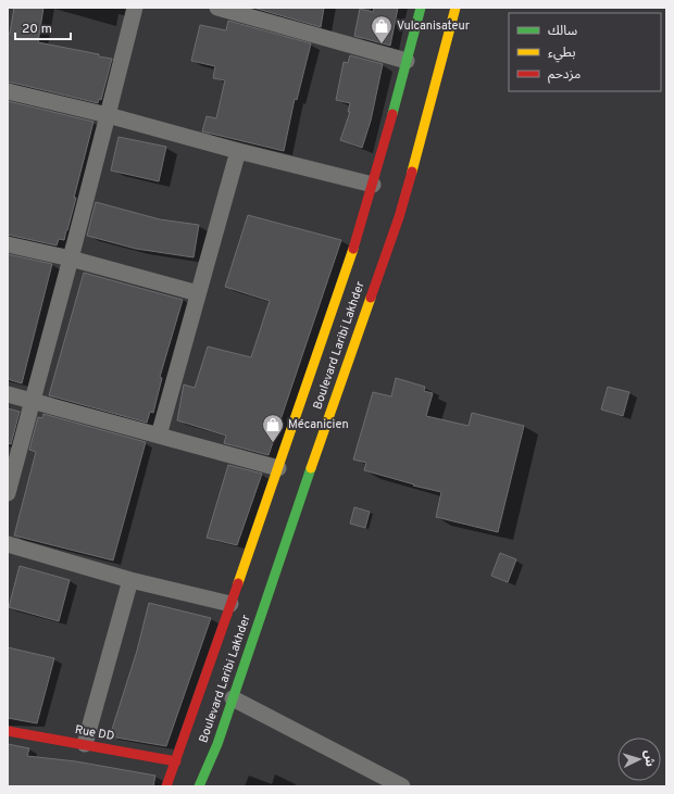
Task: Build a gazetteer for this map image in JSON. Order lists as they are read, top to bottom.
{
  "streets": {
    "main road": ["Boulevard Laribi Lakhder", "Rue DD"]
  },
  "crossings": [
    ["Boulevard Laribi Lakhder", "Rue DD"]
  ],
  "places": {
    "shop": ["Vulcanisateur", "Mécanicien"]
  },
  "legend": ["سالك", "بطيء", "مزدحم"],
  "scale_bar": "20 m",
  "north": "right"
}
